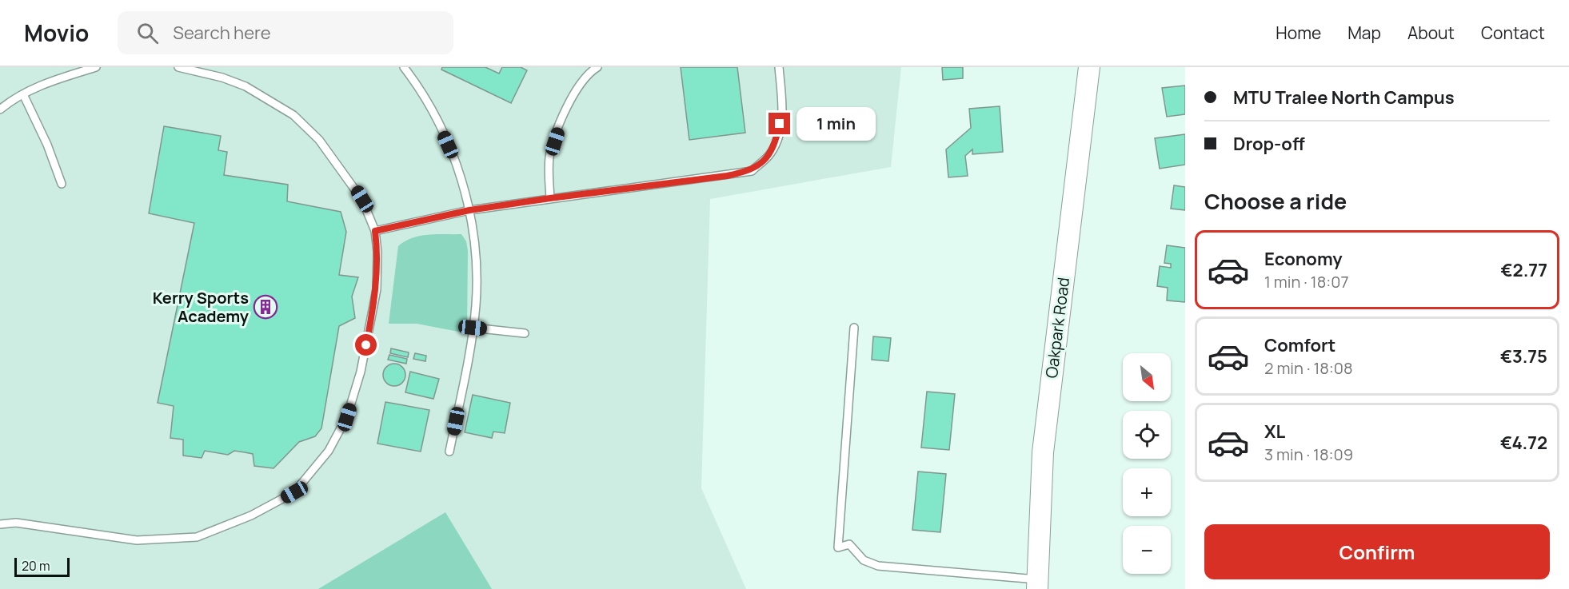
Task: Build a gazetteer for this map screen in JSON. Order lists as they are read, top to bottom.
{
  "streets": {
    "main road": ["Oakpark Road"]
  },
  "places": {
    "building": ["Kerry Sports Academy"]
  },
  "scale_bar": "20 m",
  "north": "bottom right",
  "page": {
    "header": "Movio",
    "search": "Search here",
    "nav": [
      "Home",
      "Map",
      "About",
      "Contact"
    ],
    "banner": ["MTU Tralee North Campus", "Drop-off"],
    "bubble": "1 min",
    "heading": "Choose a ride",
    "list": [
      {
        "name": "Economy",
        "note": "1 min · 18:07",
        "value": "€2.77"
      },
      {
        "name": "Comfort",
        "note": "2 min · 18:08",
        "value": "€3.75"
      },
      {
        "name": "XL",
        "note": "3 min · 18:09",
        "value": "€4.72"
      }
    ],
    "map_buttons": ["+", "−"],
    "buttons": "Confirm",
    "scale": "20 m"
  }
}
